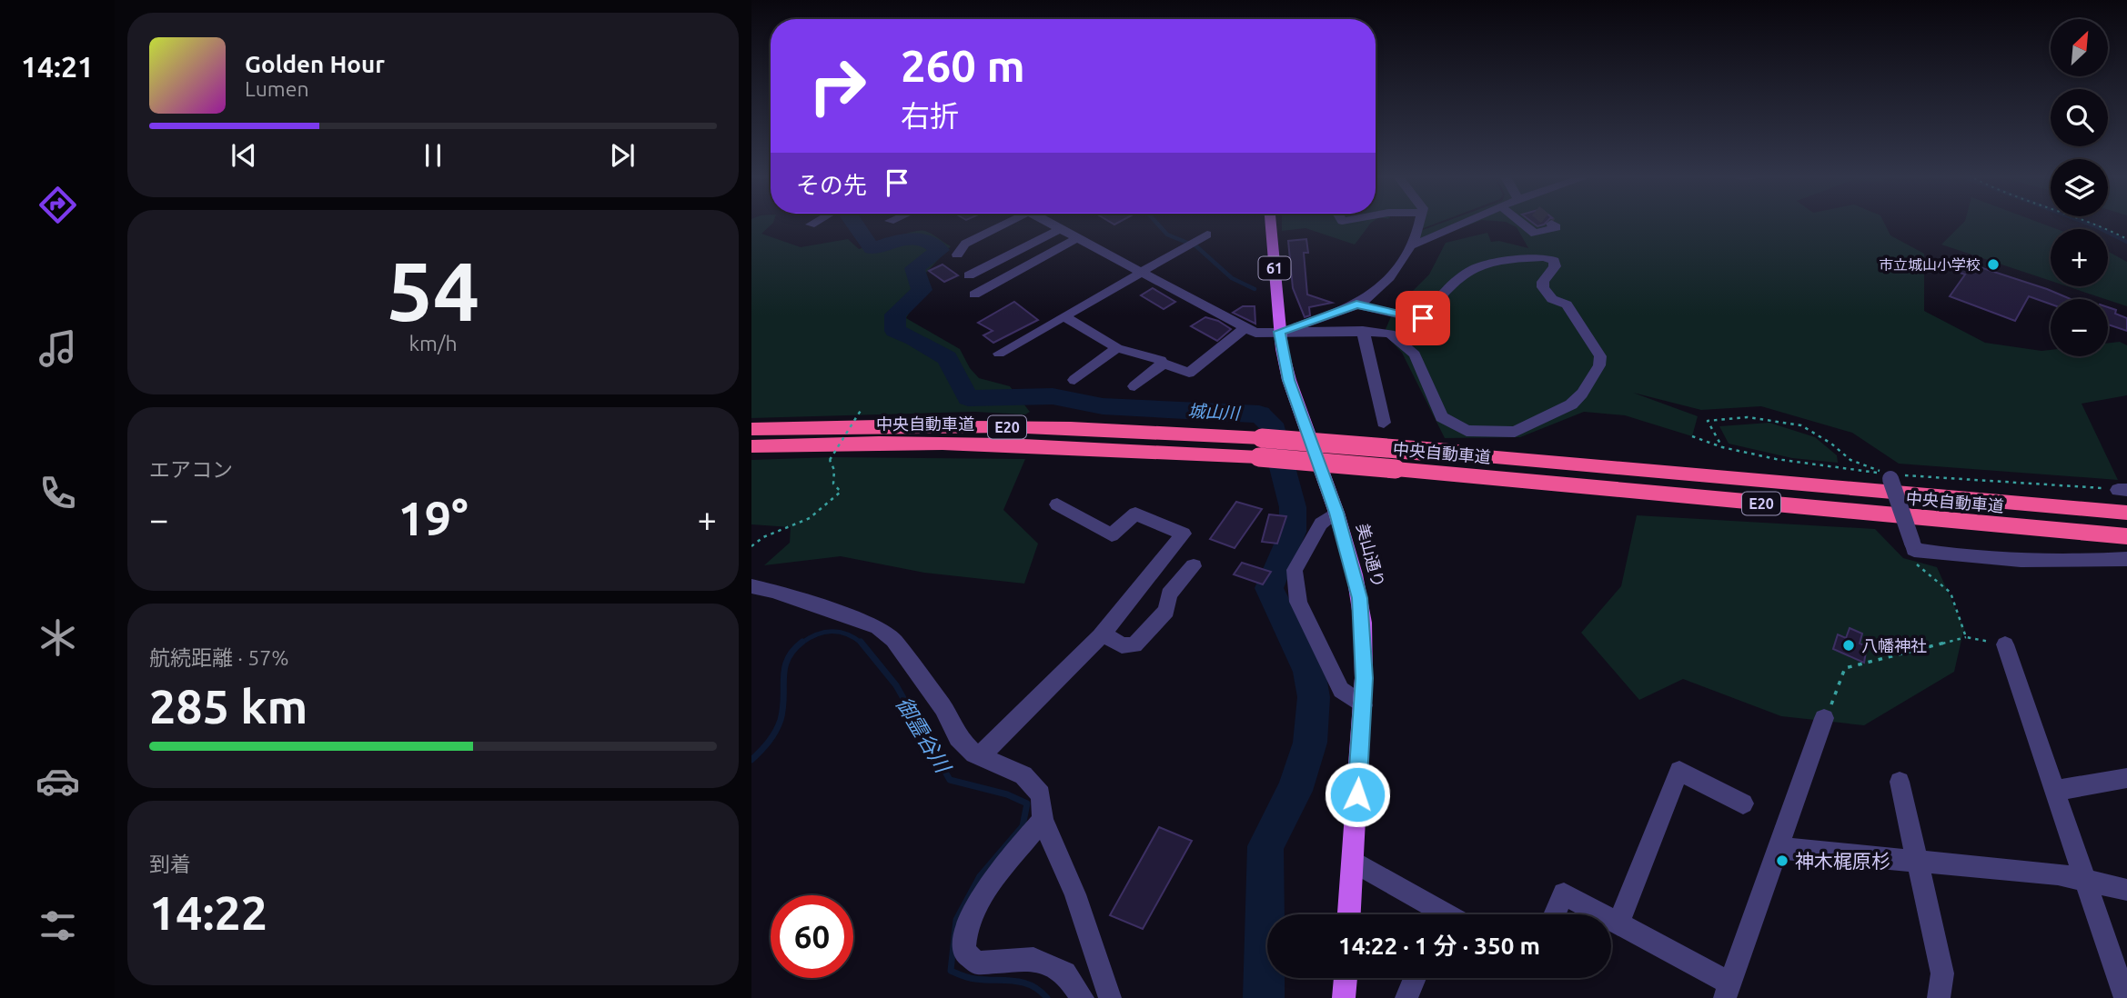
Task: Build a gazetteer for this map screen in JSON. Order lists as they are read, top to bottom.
{
  "streets": {
    "highway": ["中央自動車道", "E20"],
    "main road": ["61", "美山通り"]
  },
  "water": ["城山川", "御霊谷川"],
  "places": ["市立城山小学校", "八幡神社", "神木梶原杉"],
  "north": "top right",
  "page": {
    "tabs": "14:21",
    "map_buttons": ["+", "−"],
    "turn": ["260 m", "右折"],
    "song": ["Golden Hour", "Lumen"],
    "then": "その先",
    "tile": [
      ["54", "km/h"],
      "エアコン",
      ["航続距離 · 57%", "285 km"],
      ["到着", "14:22"]
    ],
    "heat": ["−", "19°", "+"],
    "limit": "60",
    "trip": "14:22 · 1 分 · 350 m"
  }
}
